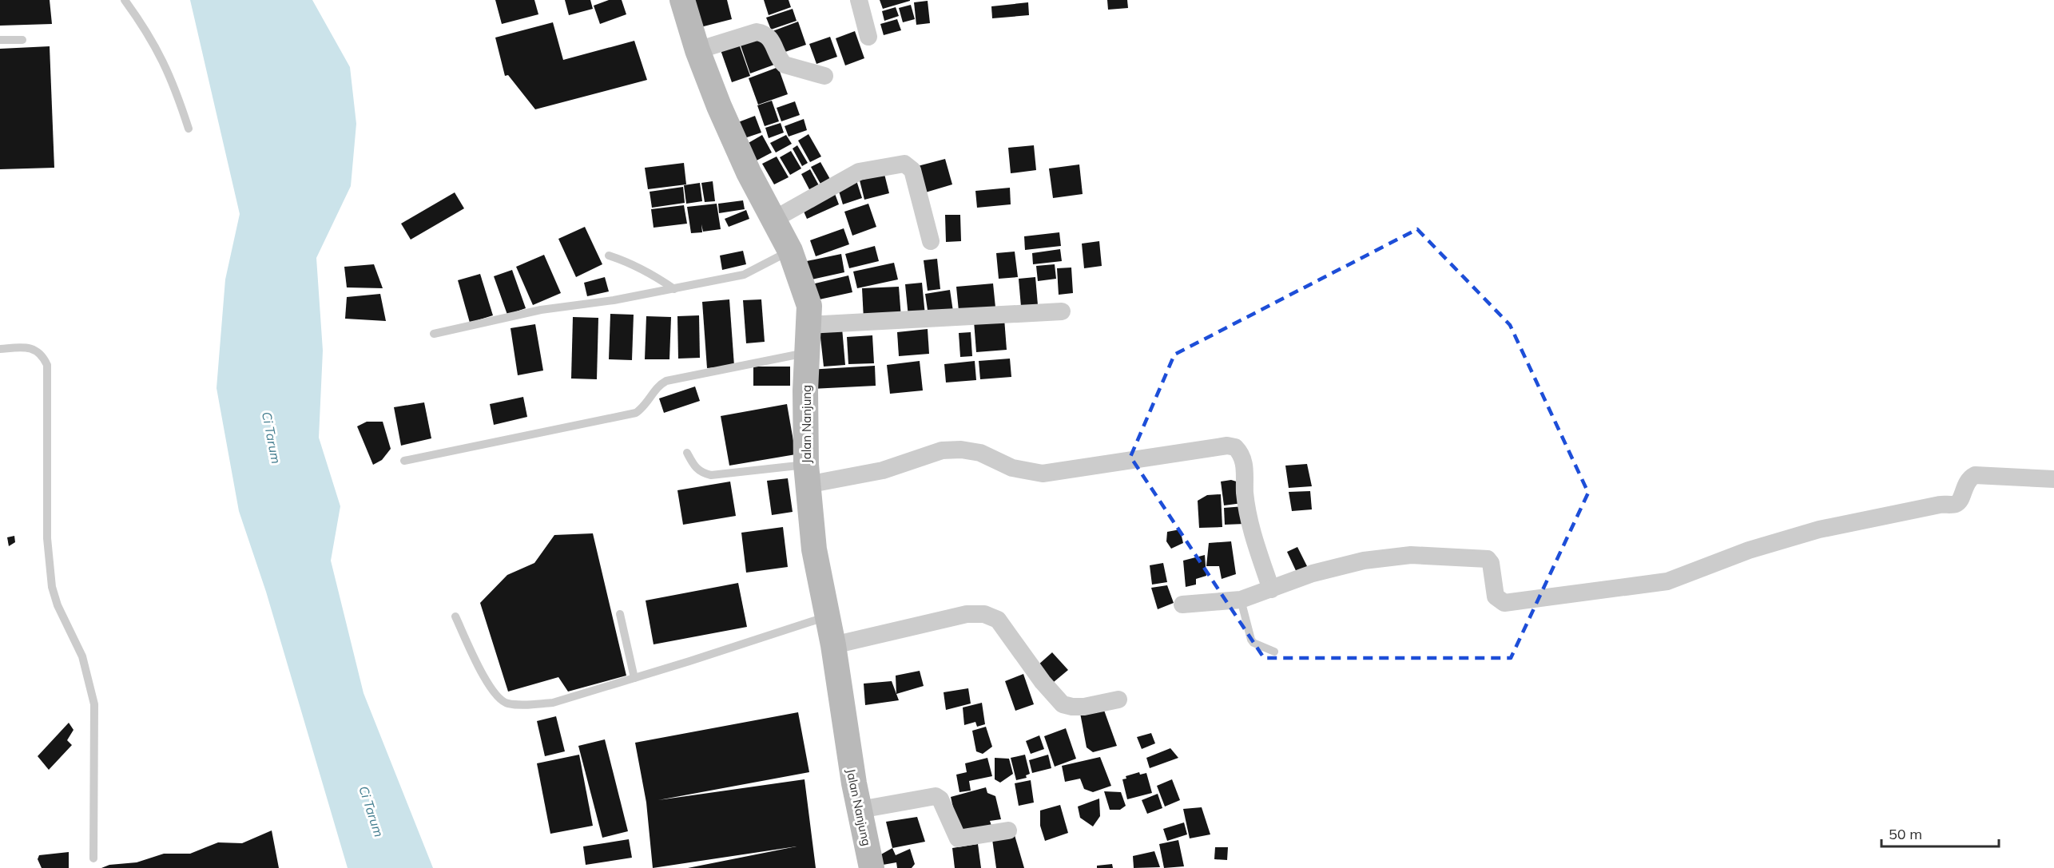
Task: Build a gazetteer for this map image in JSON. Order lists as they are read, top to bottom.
{
  "streets": {
    "main road": ["Jalan Nanjung"]
  },
  "water": ["Ci Tarum"],
  "scale_bar": "50 m"
}
